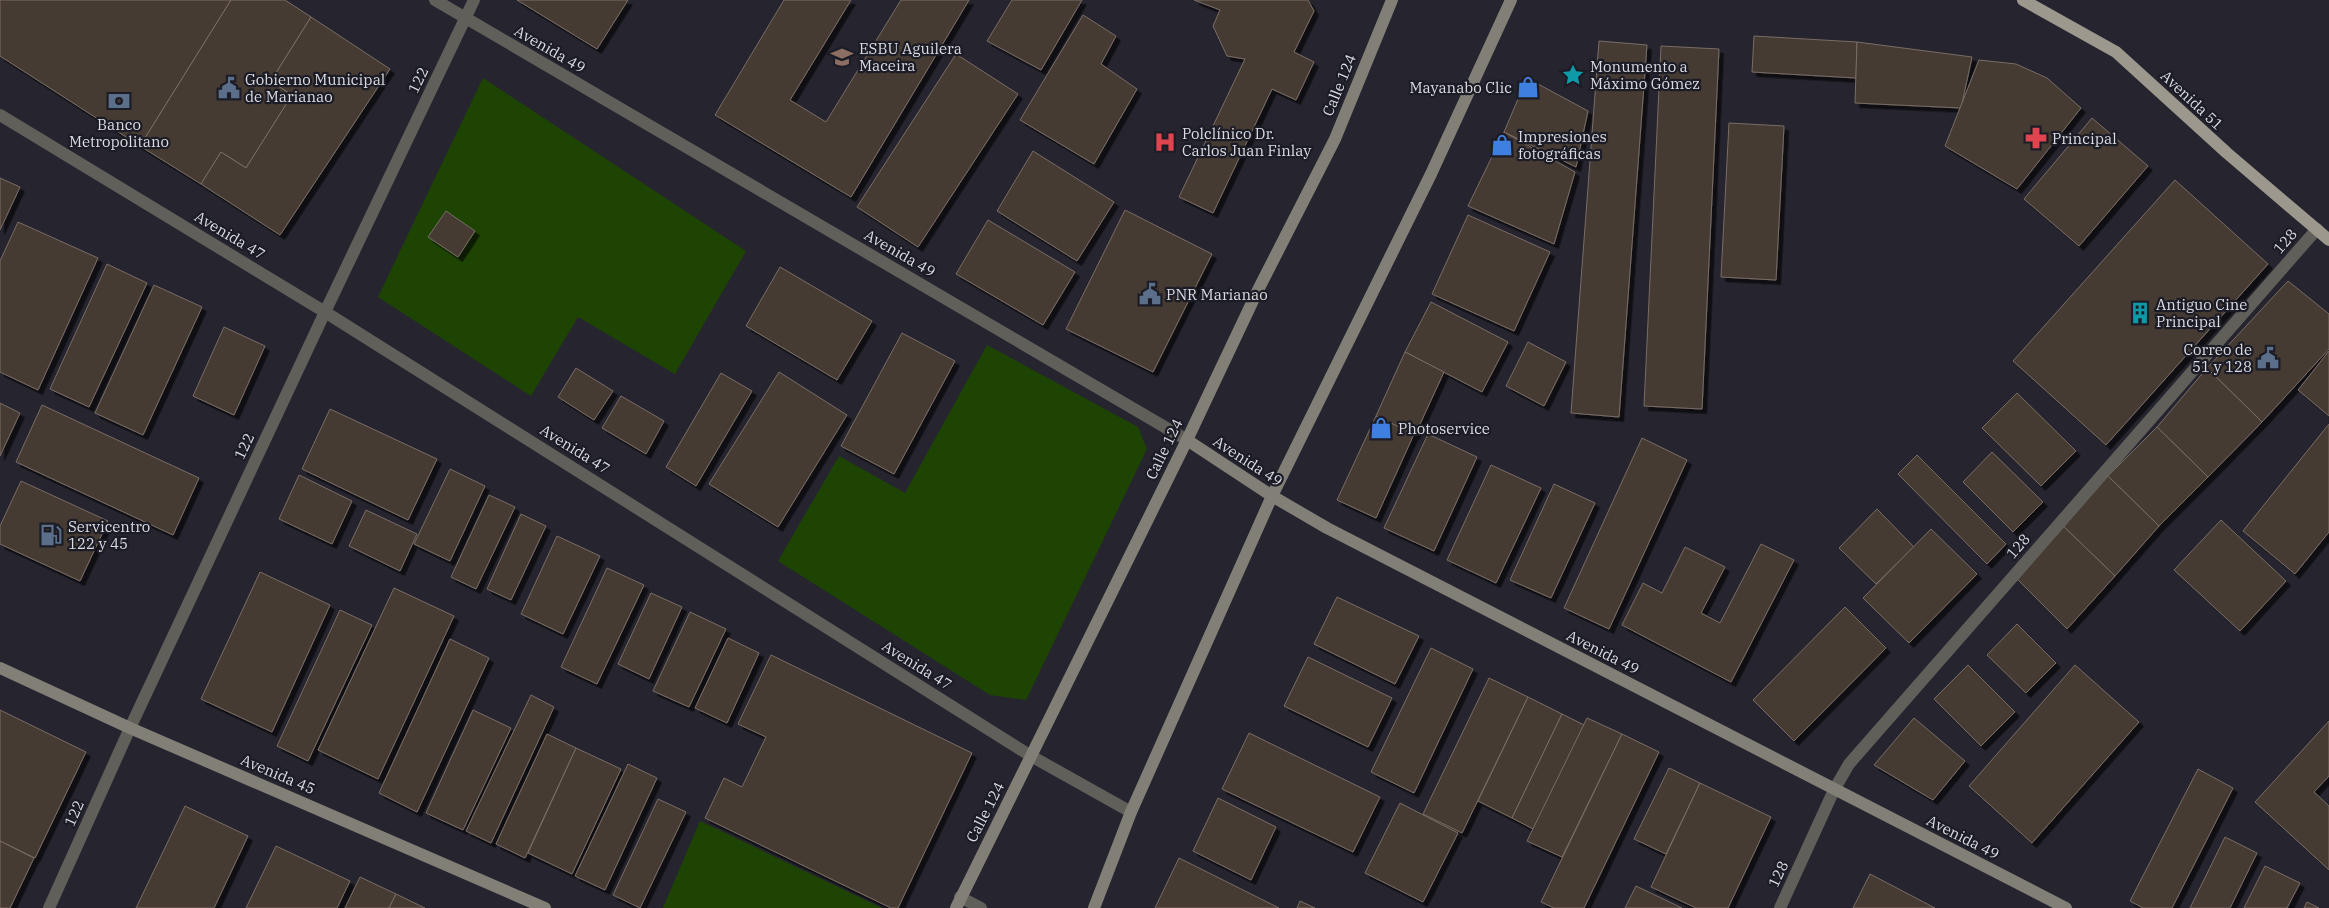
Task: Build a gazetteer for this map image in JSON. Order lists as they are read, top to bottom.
{
  "streets": {
    "main road": ["Avenida 51"],
    "street": [
      "Avenida 49",
      "122",
      "Calle 124",
      "Avenida 47",
      "128",
      "Avenida 45"
    ]
  },
  "crossings": [
    ["Avenida 49", "122"],
    ["Avenida 49", "Calle 124"],
    ["Avenida 49", "128"],
    ["122", "Avenida 47"],
    ["122", "Avenida 45"],
    ["Calle 124", "Avenida 47"],
    ["Avenida 51", "128"]
  ],
  "places": {
    "school or university": ["ESBU Aguilera Maceira"],
    "place": ["Monumento a Máximo Gómez"],
    "shop": ["Mayanabo Clic", "Impresiones fotográficas", "Photoservice"],
    "public building": ["Gobierno Municipal de Marianao", "PNR Marianao", "Correo de 51 y 128"],
    "bank": ["Banco Metropolitano"],
    "pharmacy": ["Principal"],
    "hospital": ["Polclínico Dr. Carlos Juan Finlay"],
    "building": ["Antiguo Cine Principal"],
    "fuel station": ["Servicentro 122 y 45"]
  }
}
